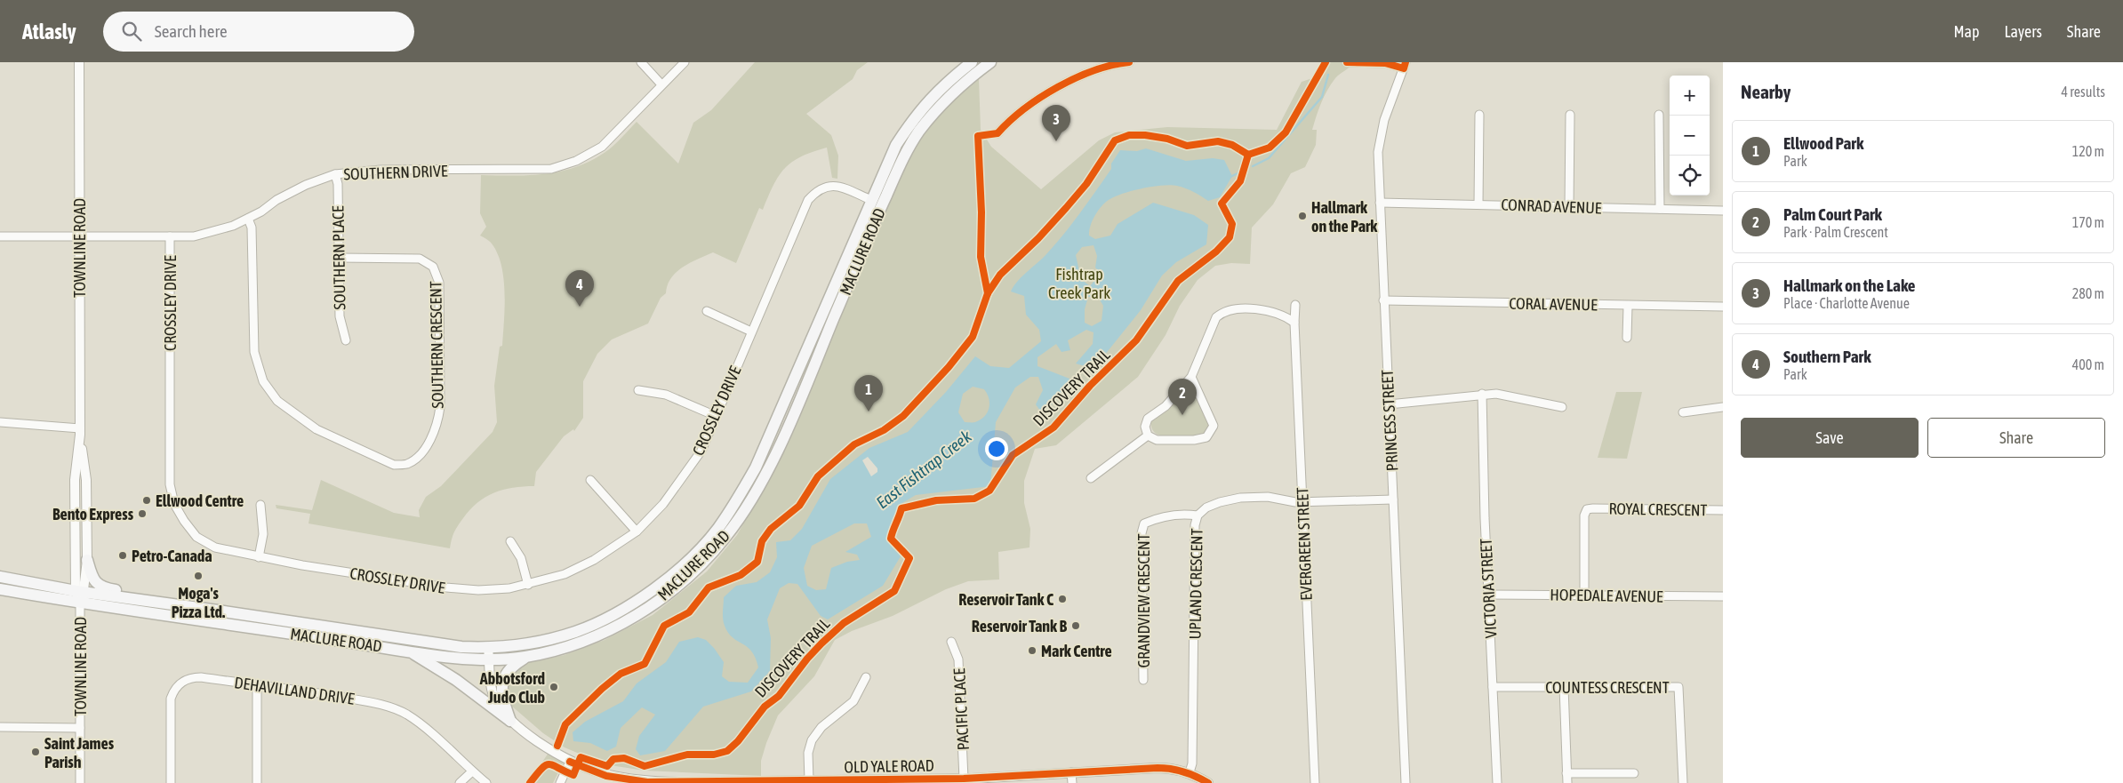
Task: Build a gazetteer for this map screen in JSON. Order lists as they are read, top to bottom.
{
  "streets": {
    "main road": ["MACLURE ROAD"],
    "street": [
      "SOUTHERN DRIVE",
      "CONRAD AVENUE",
      "TOWNLINE ROAD",
      "SOUTHERN PLACE",
      "CROSSLEY DRIVE",
      "CORAL AVENUE",
      "SOUTHERN CRESCENT",
      "PRINCESS STREET",
      "ROYAL CRESCENT",
      "EVERGREEN STREET",
      "UPLAND CRESCENT",
      "VICTORIA STREET",
      "HOPEDALE AVENUE",
      "GRANDVIEW CRESCENT",
      "COUNTESS CRESCENT",
      "DEHAVILLAND DRIVE",
      "PACIFIC PLACE",
      "OLD YALE ROAD"
    ],
    "cycle path": ["DISCOVERY TRAIL"]
  },
  "crossings": [
    ["SOUTHERN DRIVE", "TOWNLINE ROAD"],
    ["SOUTHERN DRIVE", "SOUTHERN PLACE"],
    ["SOUTHERN DRIVE", "CROSSLEY DRIVE"],
    ["SOUTHERN DRIVE", "SOUTHERN CRESCENT"],
    ["CONRAD AVENUE", "PRINCESS STREET"],
    ["TOWNLINE ROAD", "MACLURE ROAD"],
    ["MACLURE ROAD", "CROSSLEY DRIVE"],
    ["MACLURE ROAD", "OLD YALE ROAD"],
    ["SOUTHERN PLACE", "SOUTHERN CRESCENT"],
    ["CORAL AVENUE", "PRINCESS STREET"],
    ["PRINCESS STREET", "UPLAND CRESCENT"],
    ["ROYAL CRESCENT", "HOPEDALE AVENUE"],
    ["EVERGREEN STREET", "UPLAND CRESCENT"],
    ["UPLAND CRESCENT", "GRANDVIEW CRESCENT"],
    ["UPLAND CRESCENT", "OLD YALE ROAD"],
    ["VICTORIA STREET", "HOPEDALE AVENUE"],
    ["VICTORIA STREET", "COUNTESS CRESCENT"],
    ["PACIFIC PLACE", "OLD YALE ROAD"]
  ],
  "water": ["East Fishtrap Creek"],
  "parks": ["Fishtrap Creek Park"],
  "places": [
    "Hallmark on the Park",
    "Ellwood Centre",
    "Bento Express",
    "Petro-Canada",
    "Moga's Pizza Ltd.",
    "Reservoir Tank C",
    "Reservoir Tank B",
    "Mark Centre",
    "Abbotsford Judo Club",
    "Saint James Parish"
  ],
  "page": {
    "header": "Atlasly",
    "search": "Search here",
    "nav": ["Map", "Layers", "Share"],
    "heading": ["Nearby", "4 results"],
    "map_buttons": ["+", "−"],
    "pins": [
      "3",
      "4",
      "1",
      "2"
    ],
    "list": [
      {
        "mark": "1",
        "name": "Ellwood Park",
        "note": "Park",
        "value": "120 m"
      },
      {
        "mark": "2",
        "name": "Palm Court Park",
        "note": "Park · Palm Crescent",
        "value": "170 m"
      },
      {
        "mark": "3",
        "name": "Hallmark on the Lake",
        "note": "Place · Charlotte Avenue",
        "value": "280 m"
      },
      {
        "mark": "4",
        "name": "Southern Park",
        "note": "Park",
        "value": "400 m"
      }
    ],
    "buttons": ["Save", "Share"]
  }
}
